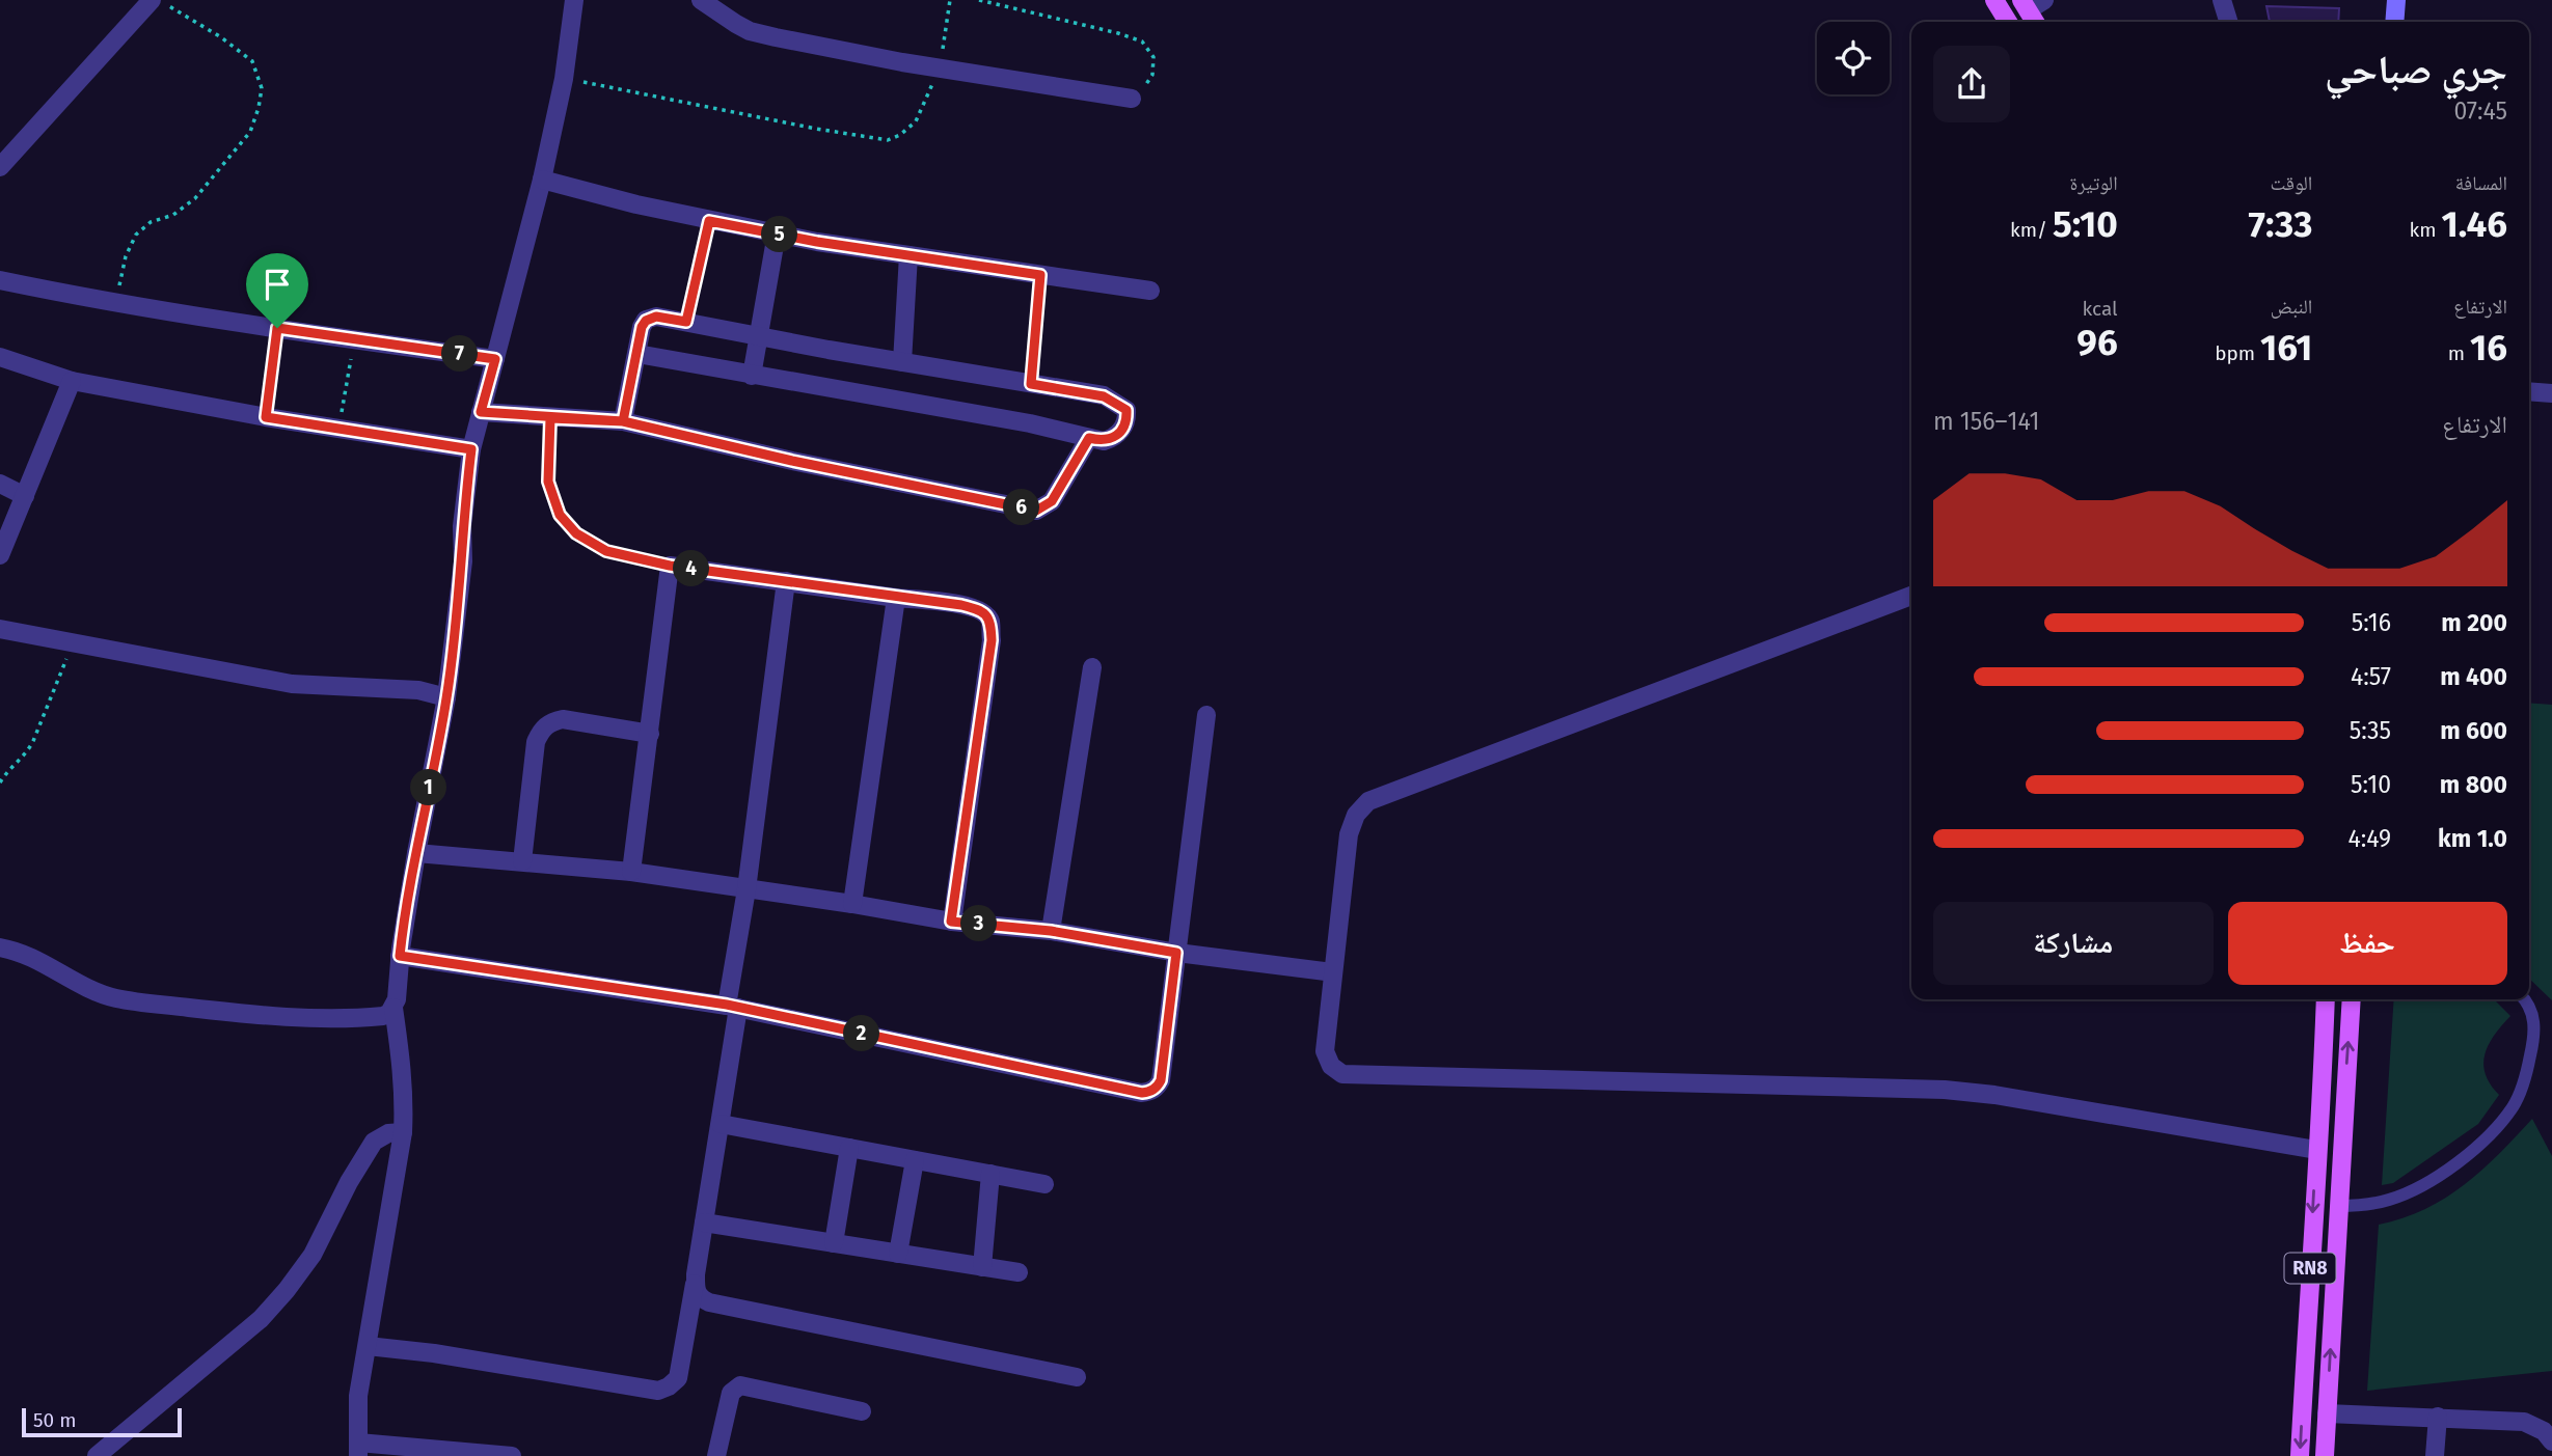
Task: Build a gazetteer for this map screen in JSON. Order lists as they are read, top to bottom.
{
  "streets": {
    "main road": ["RN8"]
  },
  "scale_bar": "50 m",
  "page": {
    "heading": ["جري صباحي", "07:45"],
    "stats": [
      ["المسافة", "1.46 km"],
      ["الوقت", "7:33"],
      ["الوتيرة", "5:10 /km"],
      ["الارتفاع", "16 m"],
      ["النبض", "161 bpm"],
      ["kcal", "96"]
    ],
    "pins": [
      "5",
      "7",
      "6",
      "4",
      "1",
      "3",
      "2"
    ],
    "chart": ["الارتفاع", "141–156 m"],
    "list": [
      {
        "name": "200 m",
        "note": "5:16"
      },
      {
        "name": "400 m",
        "note": "4:57"
      },
      {
        "name": "600 m",
        "note": "5:35"
      },
      {
        "name": "800 m",
        "note": "5:10"
      },
      {
        "name": "1.0 km",
        "note": "4:49"
      }
    ],
    "buttons": ["حفظ", "مشاركة"],
    "scale": "50 m"
  }
}
